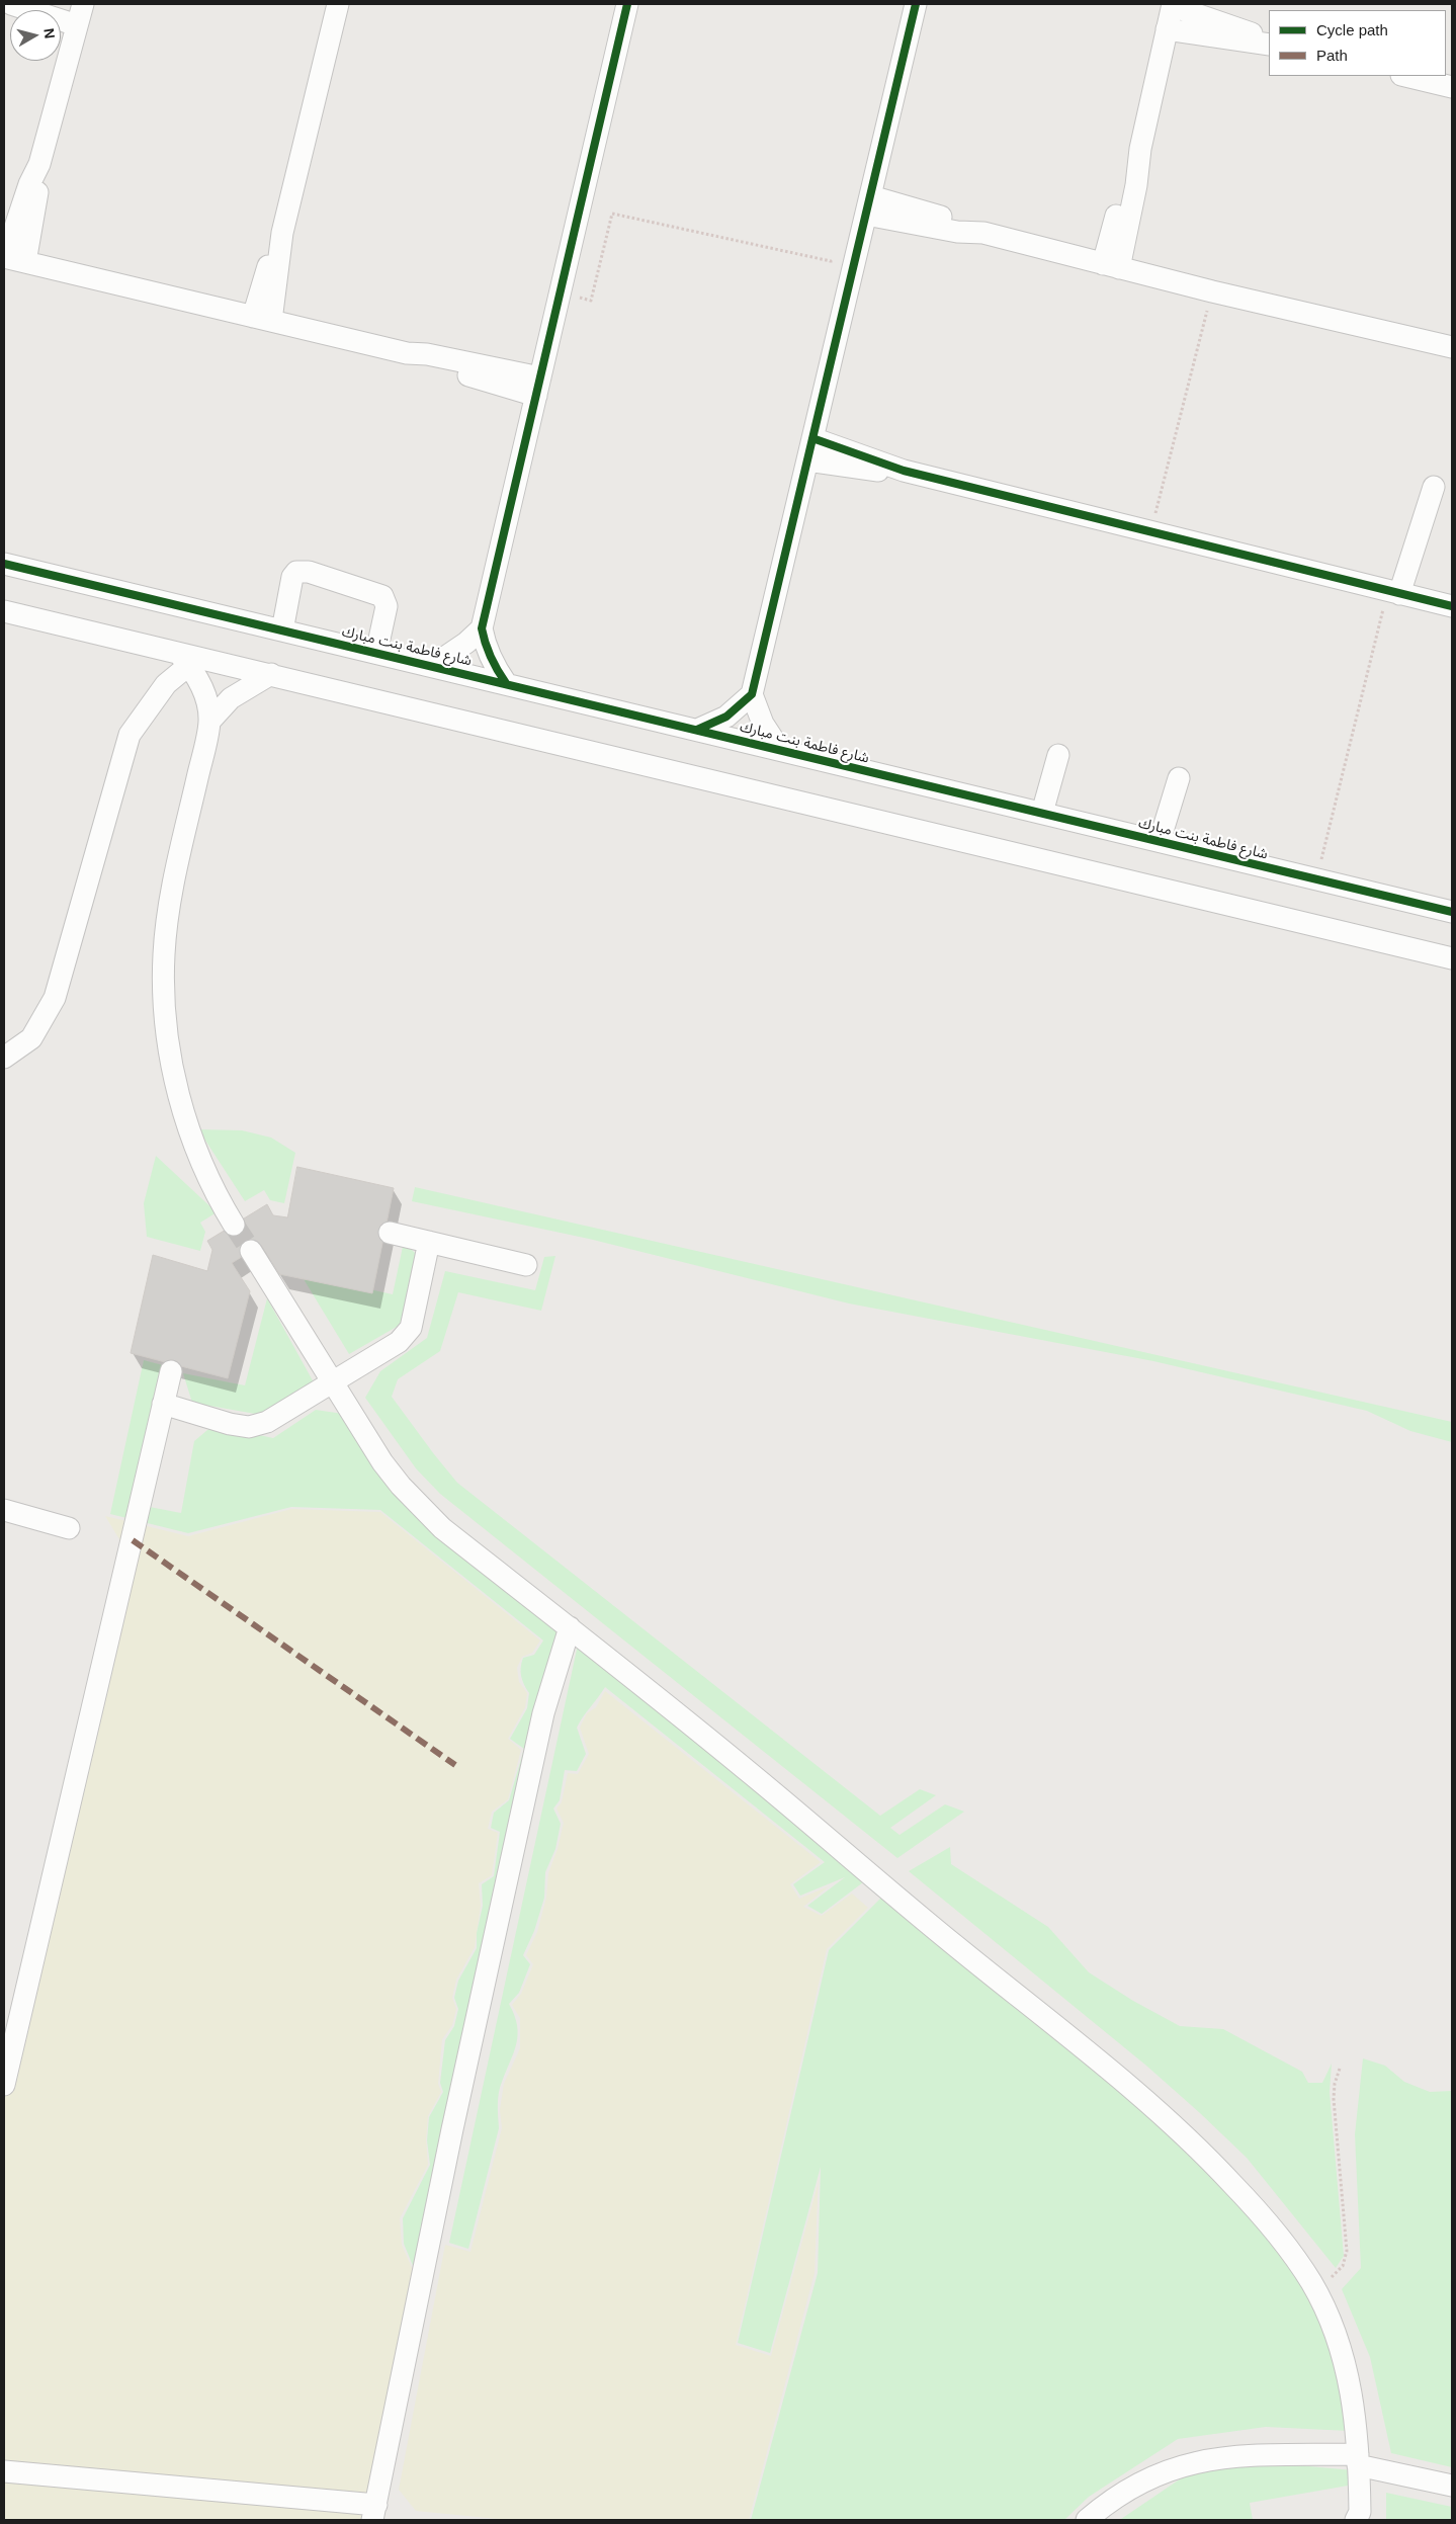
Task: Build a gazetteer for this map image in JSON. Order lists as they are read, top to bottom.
{
  "streets": {
    "street": ["شارع فاطمة بنت مبارك"]
  },
  "legend": ["Cycle path", "Path"],
  "north": "right"
}
